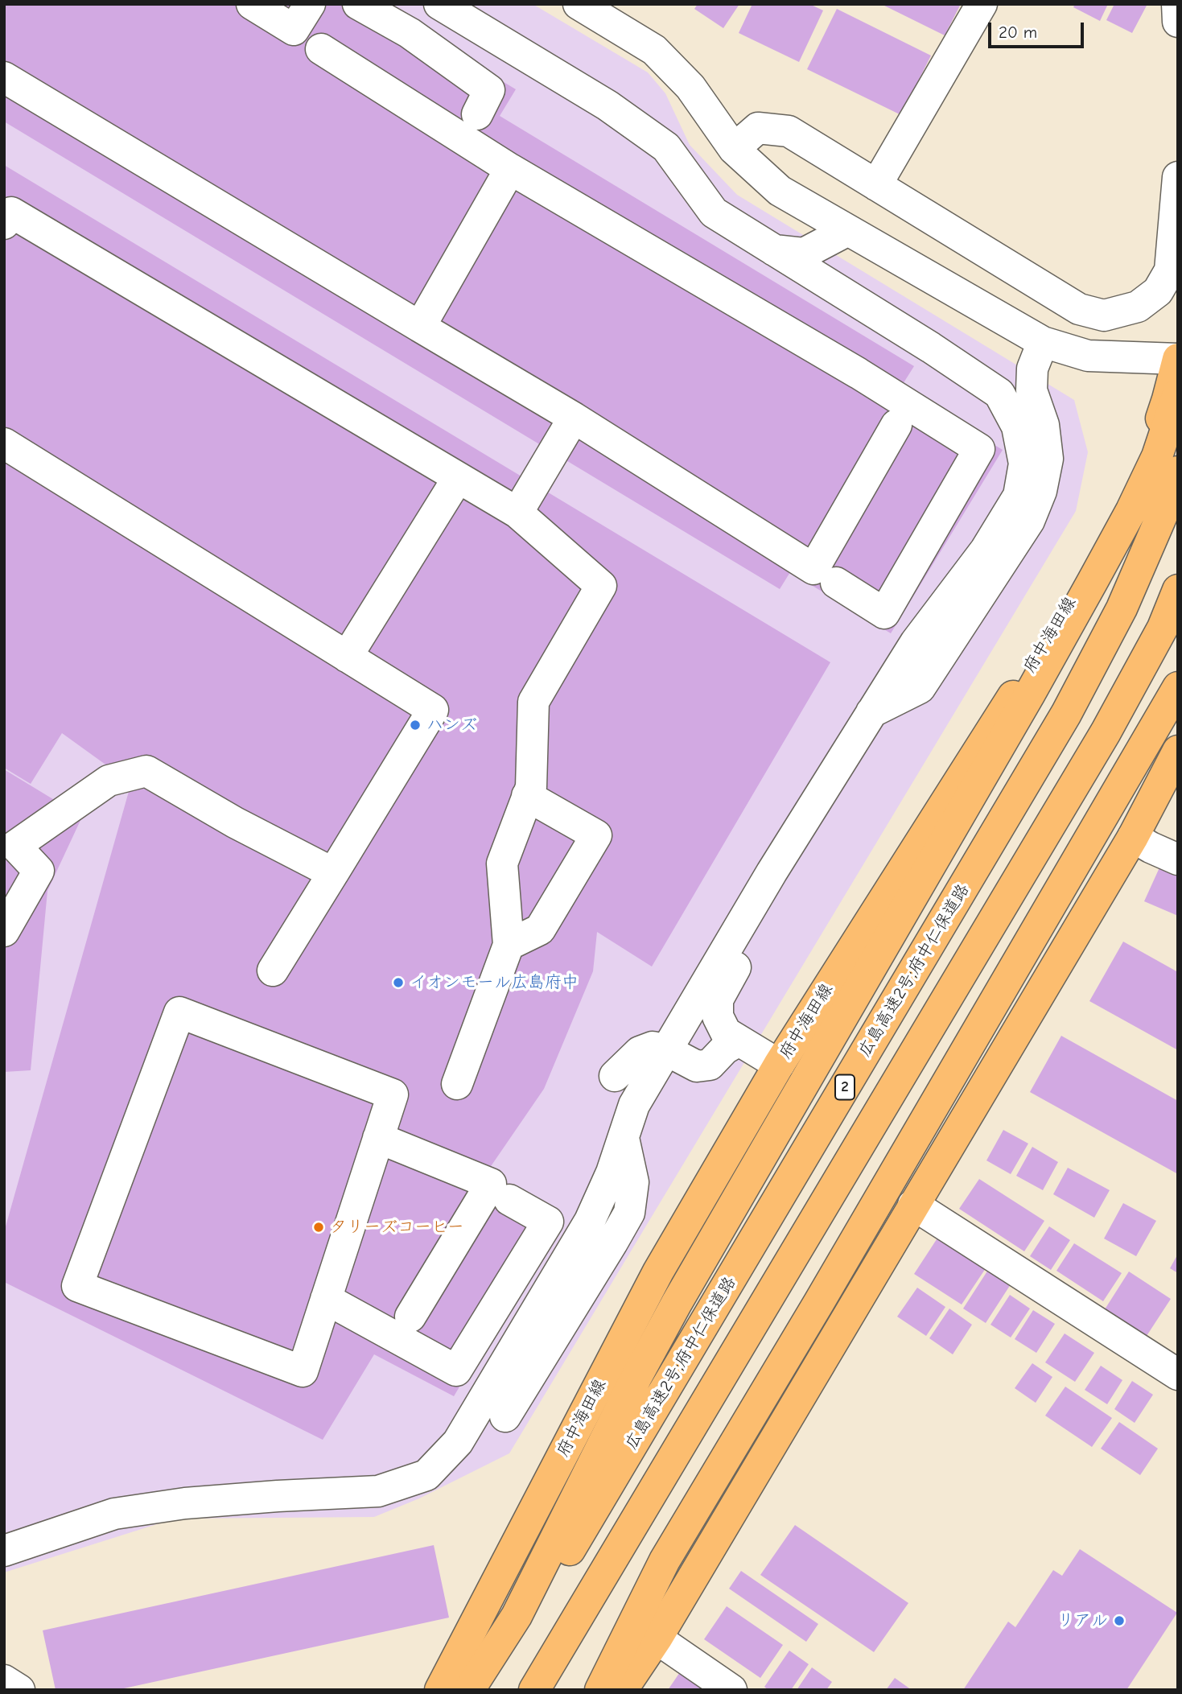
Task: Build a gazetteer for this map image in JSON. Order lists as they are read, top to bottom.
{
  "streets": {
    "main road": ["府中海田線", "広島高速2号;府中仁保道路", "2"]
  },
  "places": [
    "ハンズ",
    "イオンモール広島府中",
    "タリーズコーヒー",
    "リアル"
  ],
  "scale_bar": "20 m"
}
